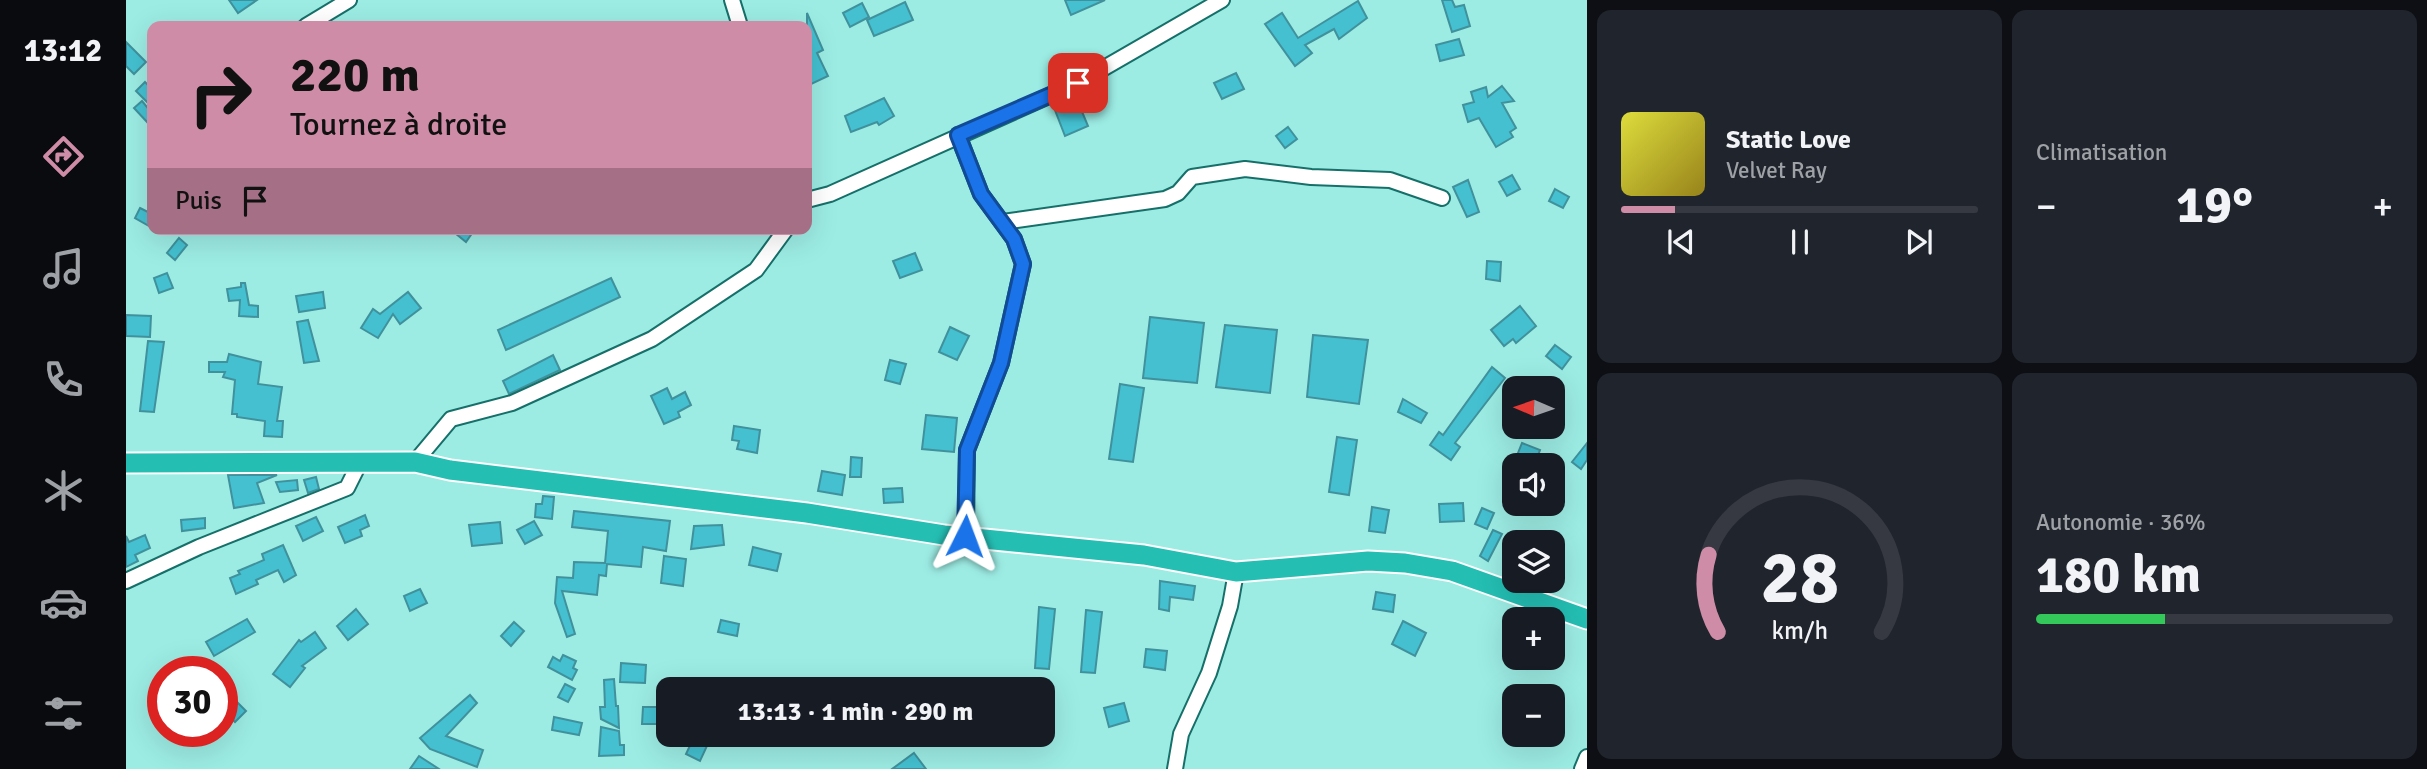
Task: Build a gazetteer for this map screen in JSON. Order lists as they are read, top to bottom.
{
  "north": "left",
  "page": {
    "tabs": "13:12",
    "tile": [
      "Climatisation",
      ["Autonomie · 36%", "180 km"]
    ],
    "turn": ["220 m", "Tournez à droite"],
    "song": ["Static Love", "Velvet Ray"],
    "then": "Puis",
    "heat": ["−", "19°", "+"],
    "map_buttons": ["+", "−"],
    "limit": "30",
    "trip": "13:13 · 1 min · 290 m",
    "gauge": ["28", "km/h"]
  }
}
